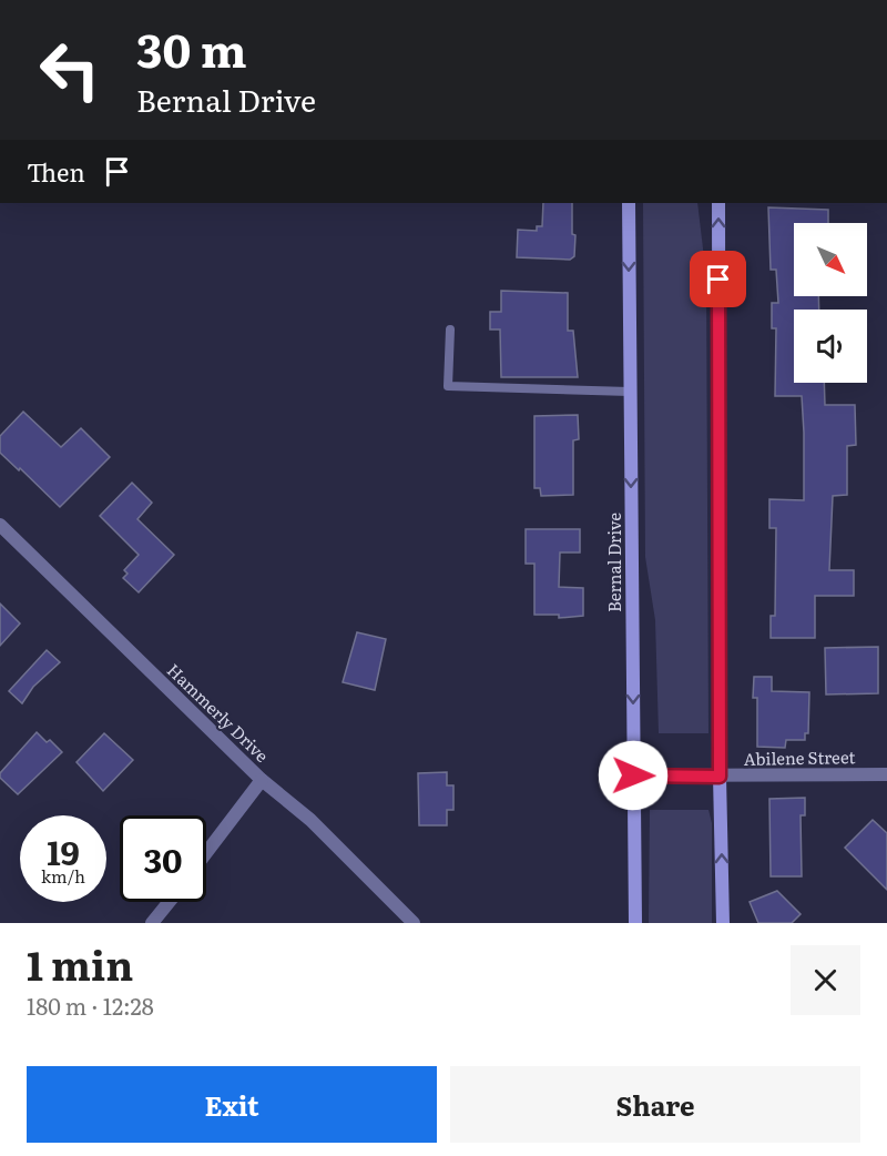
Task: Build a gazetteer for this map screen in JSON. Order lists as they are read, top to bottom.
{
  "streets": {
    "street": ["Bernal Drive", "Hammerly Drive", "Abilene Street"]
  },
  "crossings": [
    ["Bernal Drive", "Abilene Street"]
  ],
  "north": "bottom right",
  "page": {
    "turn": ["30 m", "Bernal Drive"],
    "then": "Then",
    "speed": "19 km/h",
    "limit": "30",
    "heading": ["1 min", "180 m · 12:28"],
    "buttons": ["Exit", "Share"]
  }
}
